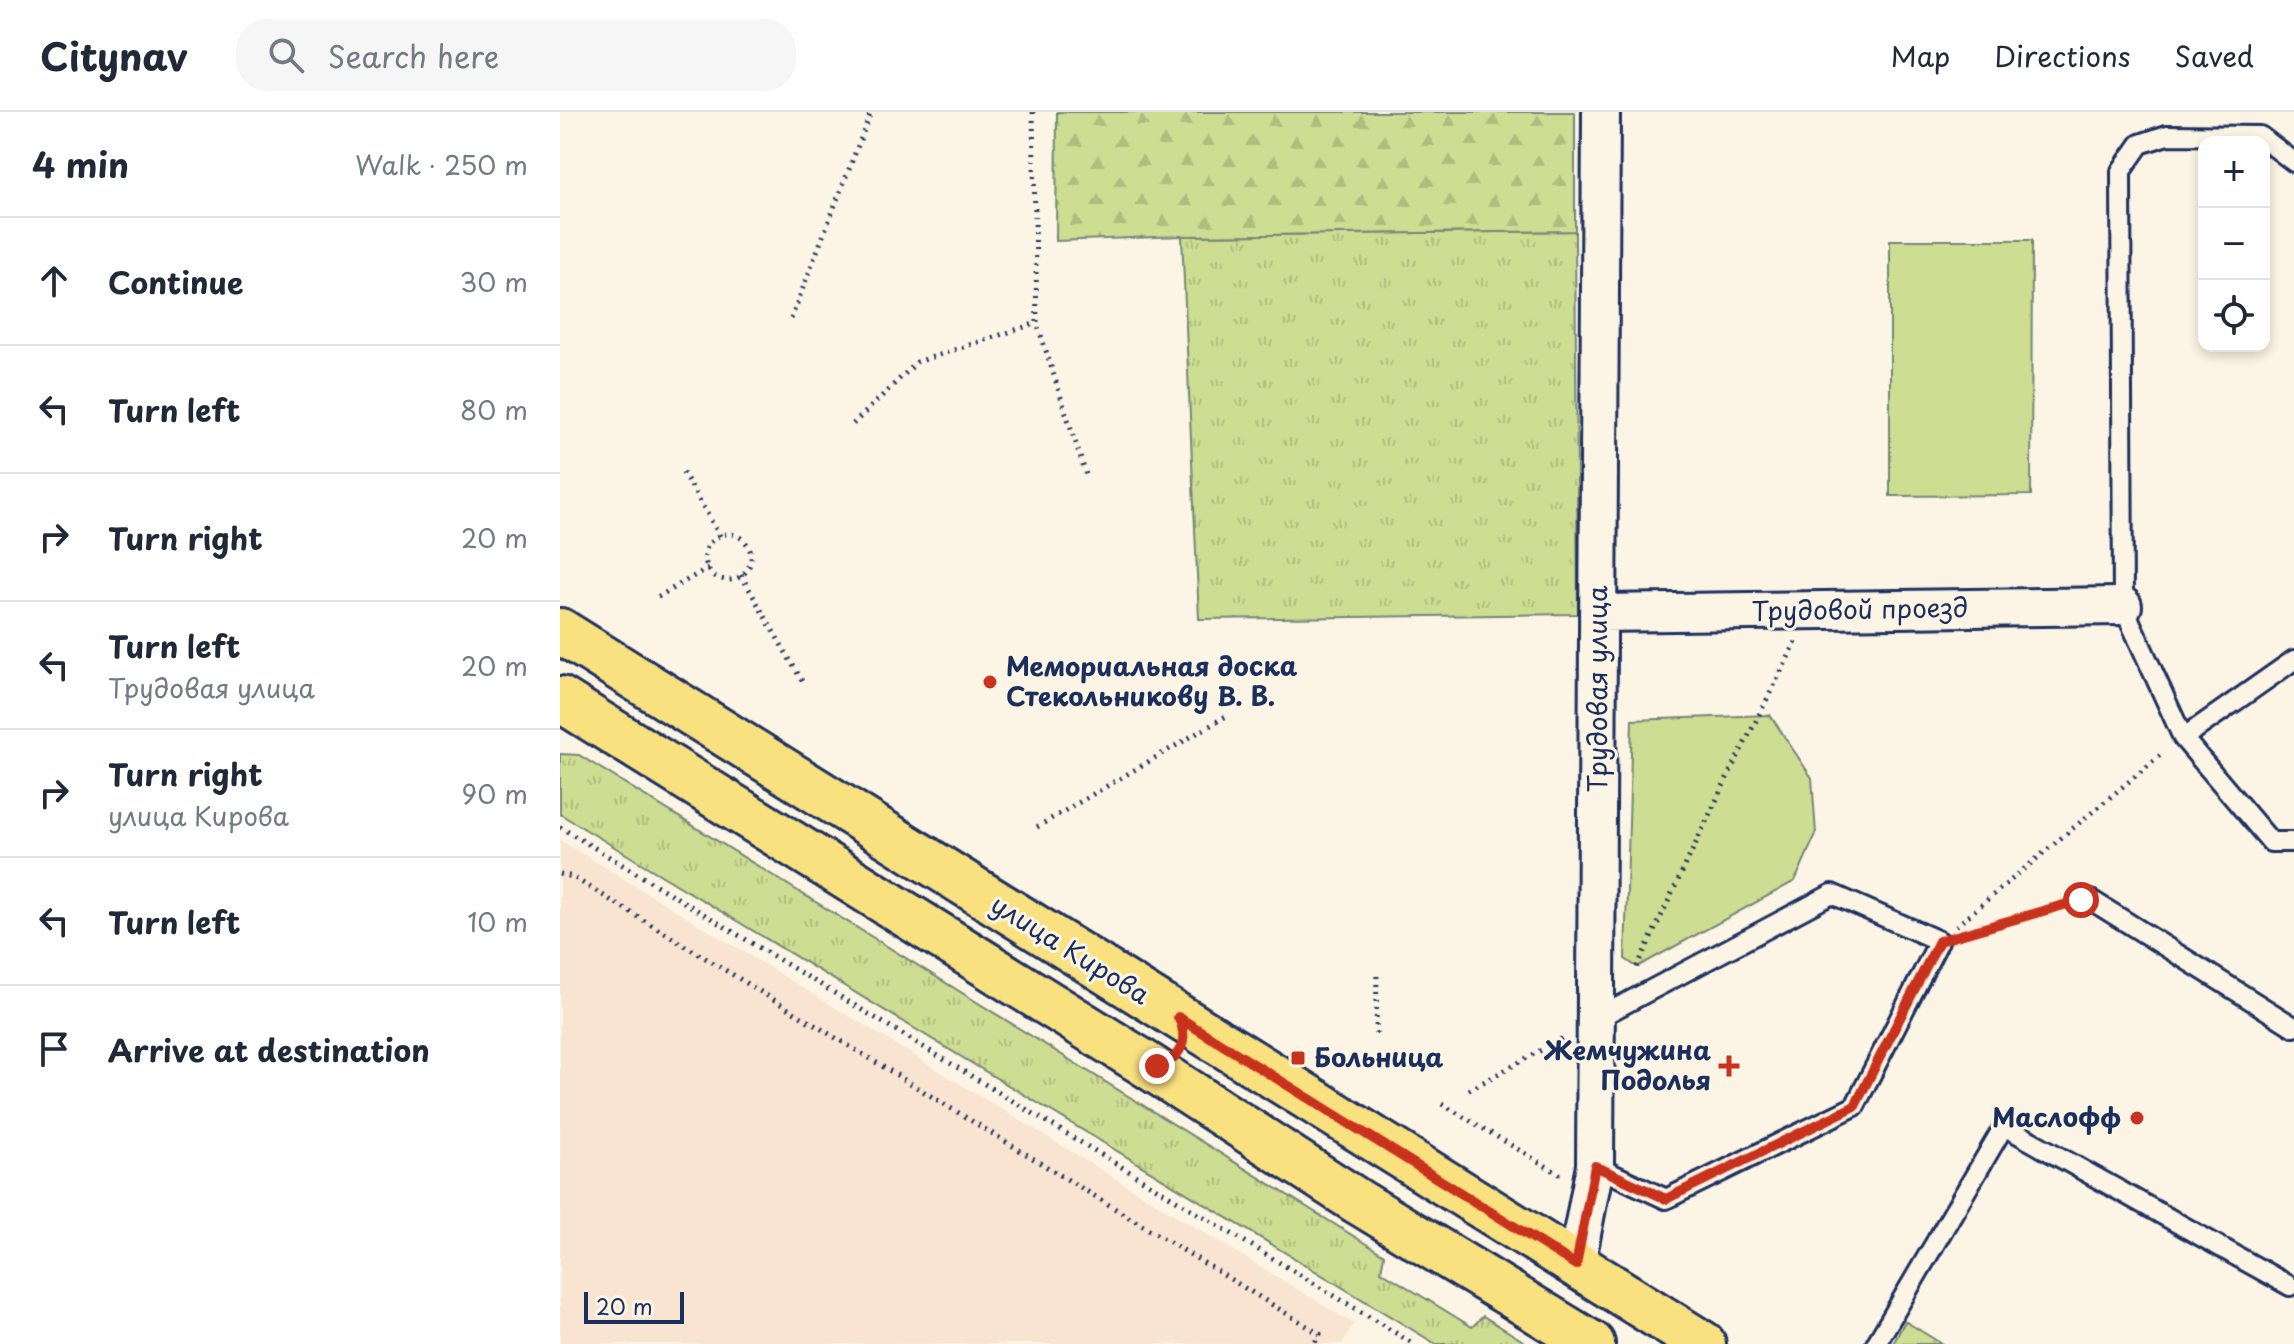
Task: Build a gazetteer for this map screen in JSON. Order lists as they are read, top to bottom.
{
  "streets": {
    "main road": ["улица Кирова"],
    "street": ["Трудовой проезд", "Трудовая улица"]
  },
  "crossings": [
    ["Трудовой проезд", "Трудовая улица"],
    ["Трудовая улица", "улица Кирова"]
  ],
  "places": {
    "other": ["Мемориальная доска Стекольникову В. В.", "Маслофф"],
    "transit": ["Больница"],
    "health": ["Жемчужина Подолья"]
  },
  "scale_bar": "20 m",
  "page": {
    "header": "Citynav",
    "search": "Search here",
    "nav": ["Map", "Directions", "Saved"],
    "heading": ["4 min", "Walk · 250 m"],
    "map_buttons": ["+", "−"],
    "list": [
      ["Continue", "30 m"],
      ["Turn left", "80 m"],
      ["Turn right", "20 m"],
      ["Turn left", "Трудовая улица", "20 m"],
      ["Turn right", "улица Кирова", "90 m"],
      ["Turn left", "10 m"],
      "Arrive at destination"
    ],
    "scale": "20 m"
  }
}
